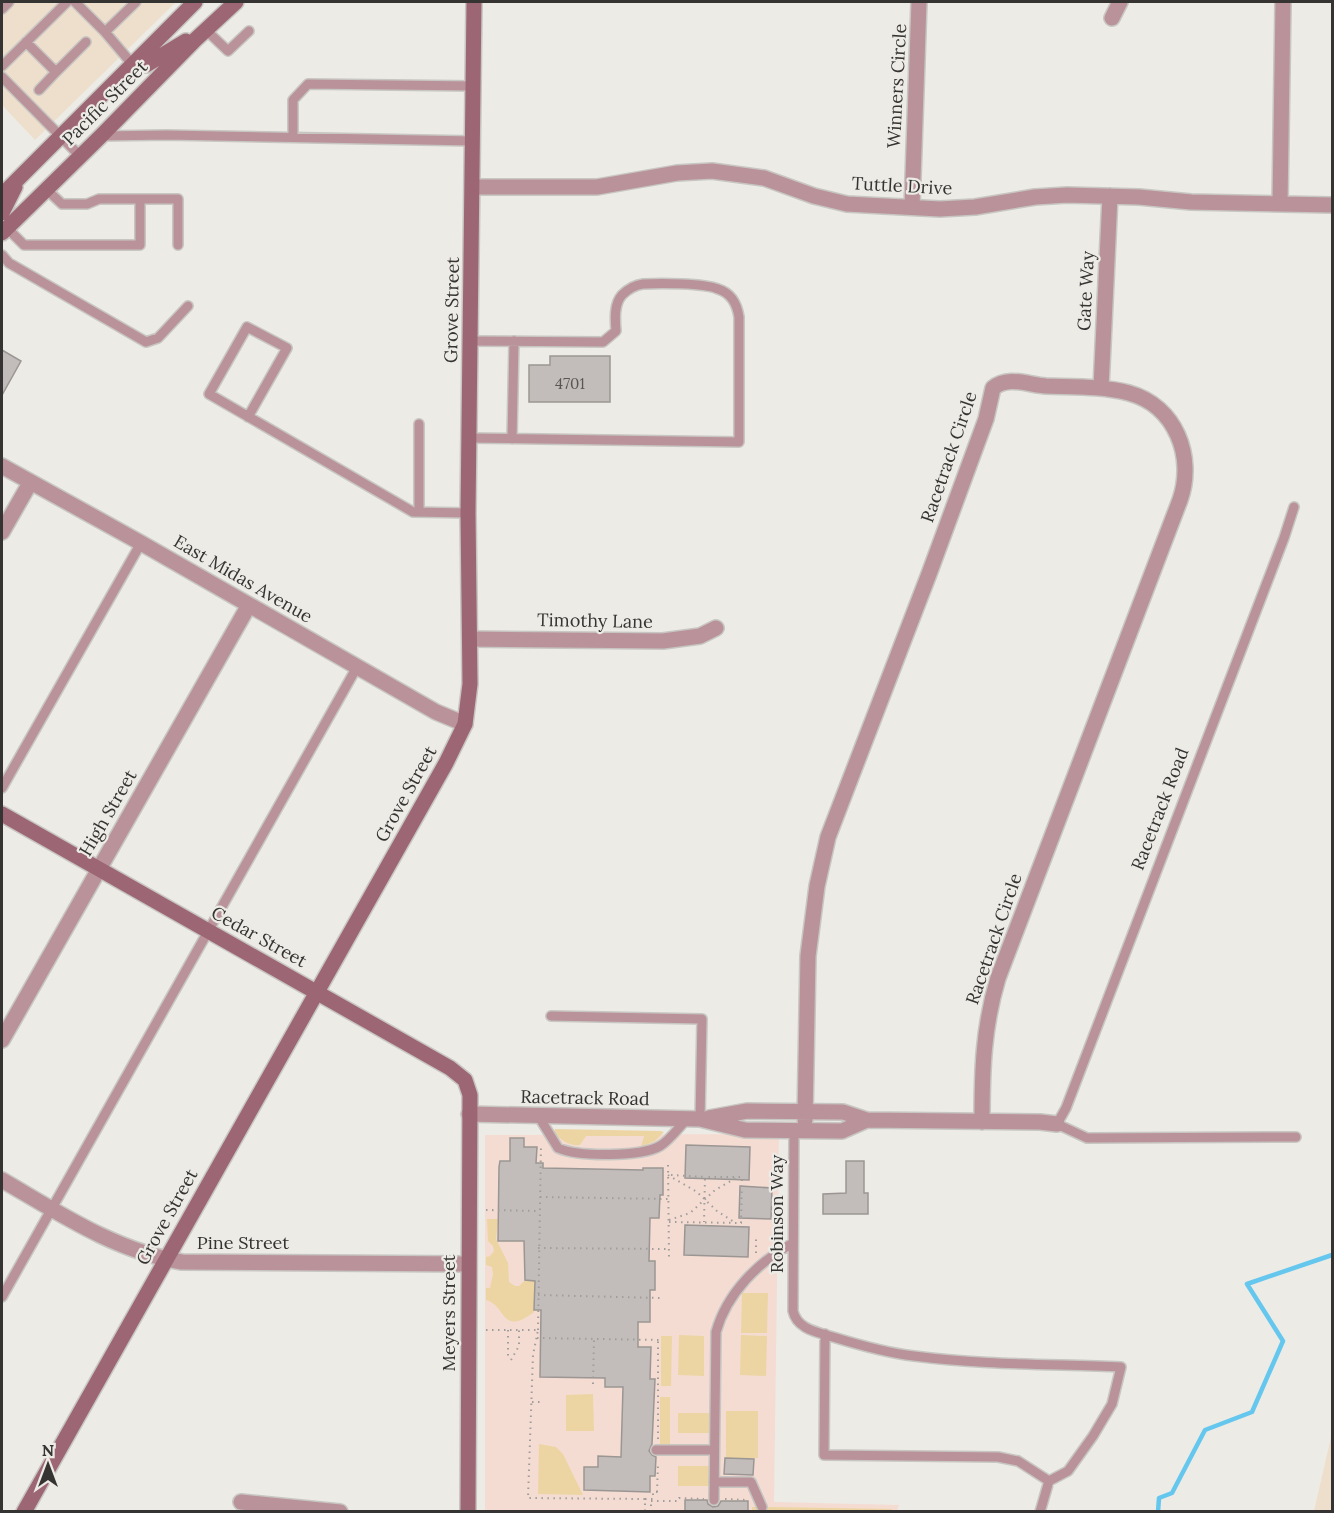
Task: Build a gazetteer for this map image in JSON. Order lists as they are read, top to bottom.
{
  "streets": {
    "street": [
      "Winners Circle",
      "Pacific Street",
      "Tuttle Drive",
      "Gate Way",
      "Grove Street",
      "Racetrack Circle",
      "East Midas Avenue",
      "Timothy Lane",
      "Racetrack Road",
      "High Street",
      "Cedar Street",
      "Pine Street",
      "Meyers Street"
    ],
    "lane": ["Robinson Way"]
  },
  "crossings": [
    ["Winners Circle", "Tuttle Drive"],
    ["Tuttle Drive", "Gate Way"],
    ["Tuttle Drive", "Grove Street"],
    ["Gate Way", "Racetrack Circle"],
    ["Grove Street", "East Midas Avenue"],
    ["Grove Street", "Timothy Lane"],
    ["Grove Street", "Cedar Street"],
    ["Grove Street", "Pine Street"],
    ["Racetrack Circle", "Racetrack Road"],
    ["Racetrack Circle", "Robinson Way"],
    ["East Midas Avenue", "High Street"],
    ["Racetrack Road", "Cedar Street"],
    ["Racetrack Road", "Robinson Way"],
    ["Racetrack Road", "Meyers Street"],
    ["High Street", "Cedar Street"],
    ["Cedar Street", "Meyers Street"],
    ["Pine Street", "Meyers Street"]
  ],
  "house_numbers": ["4701"],
  "north": "top"
}
